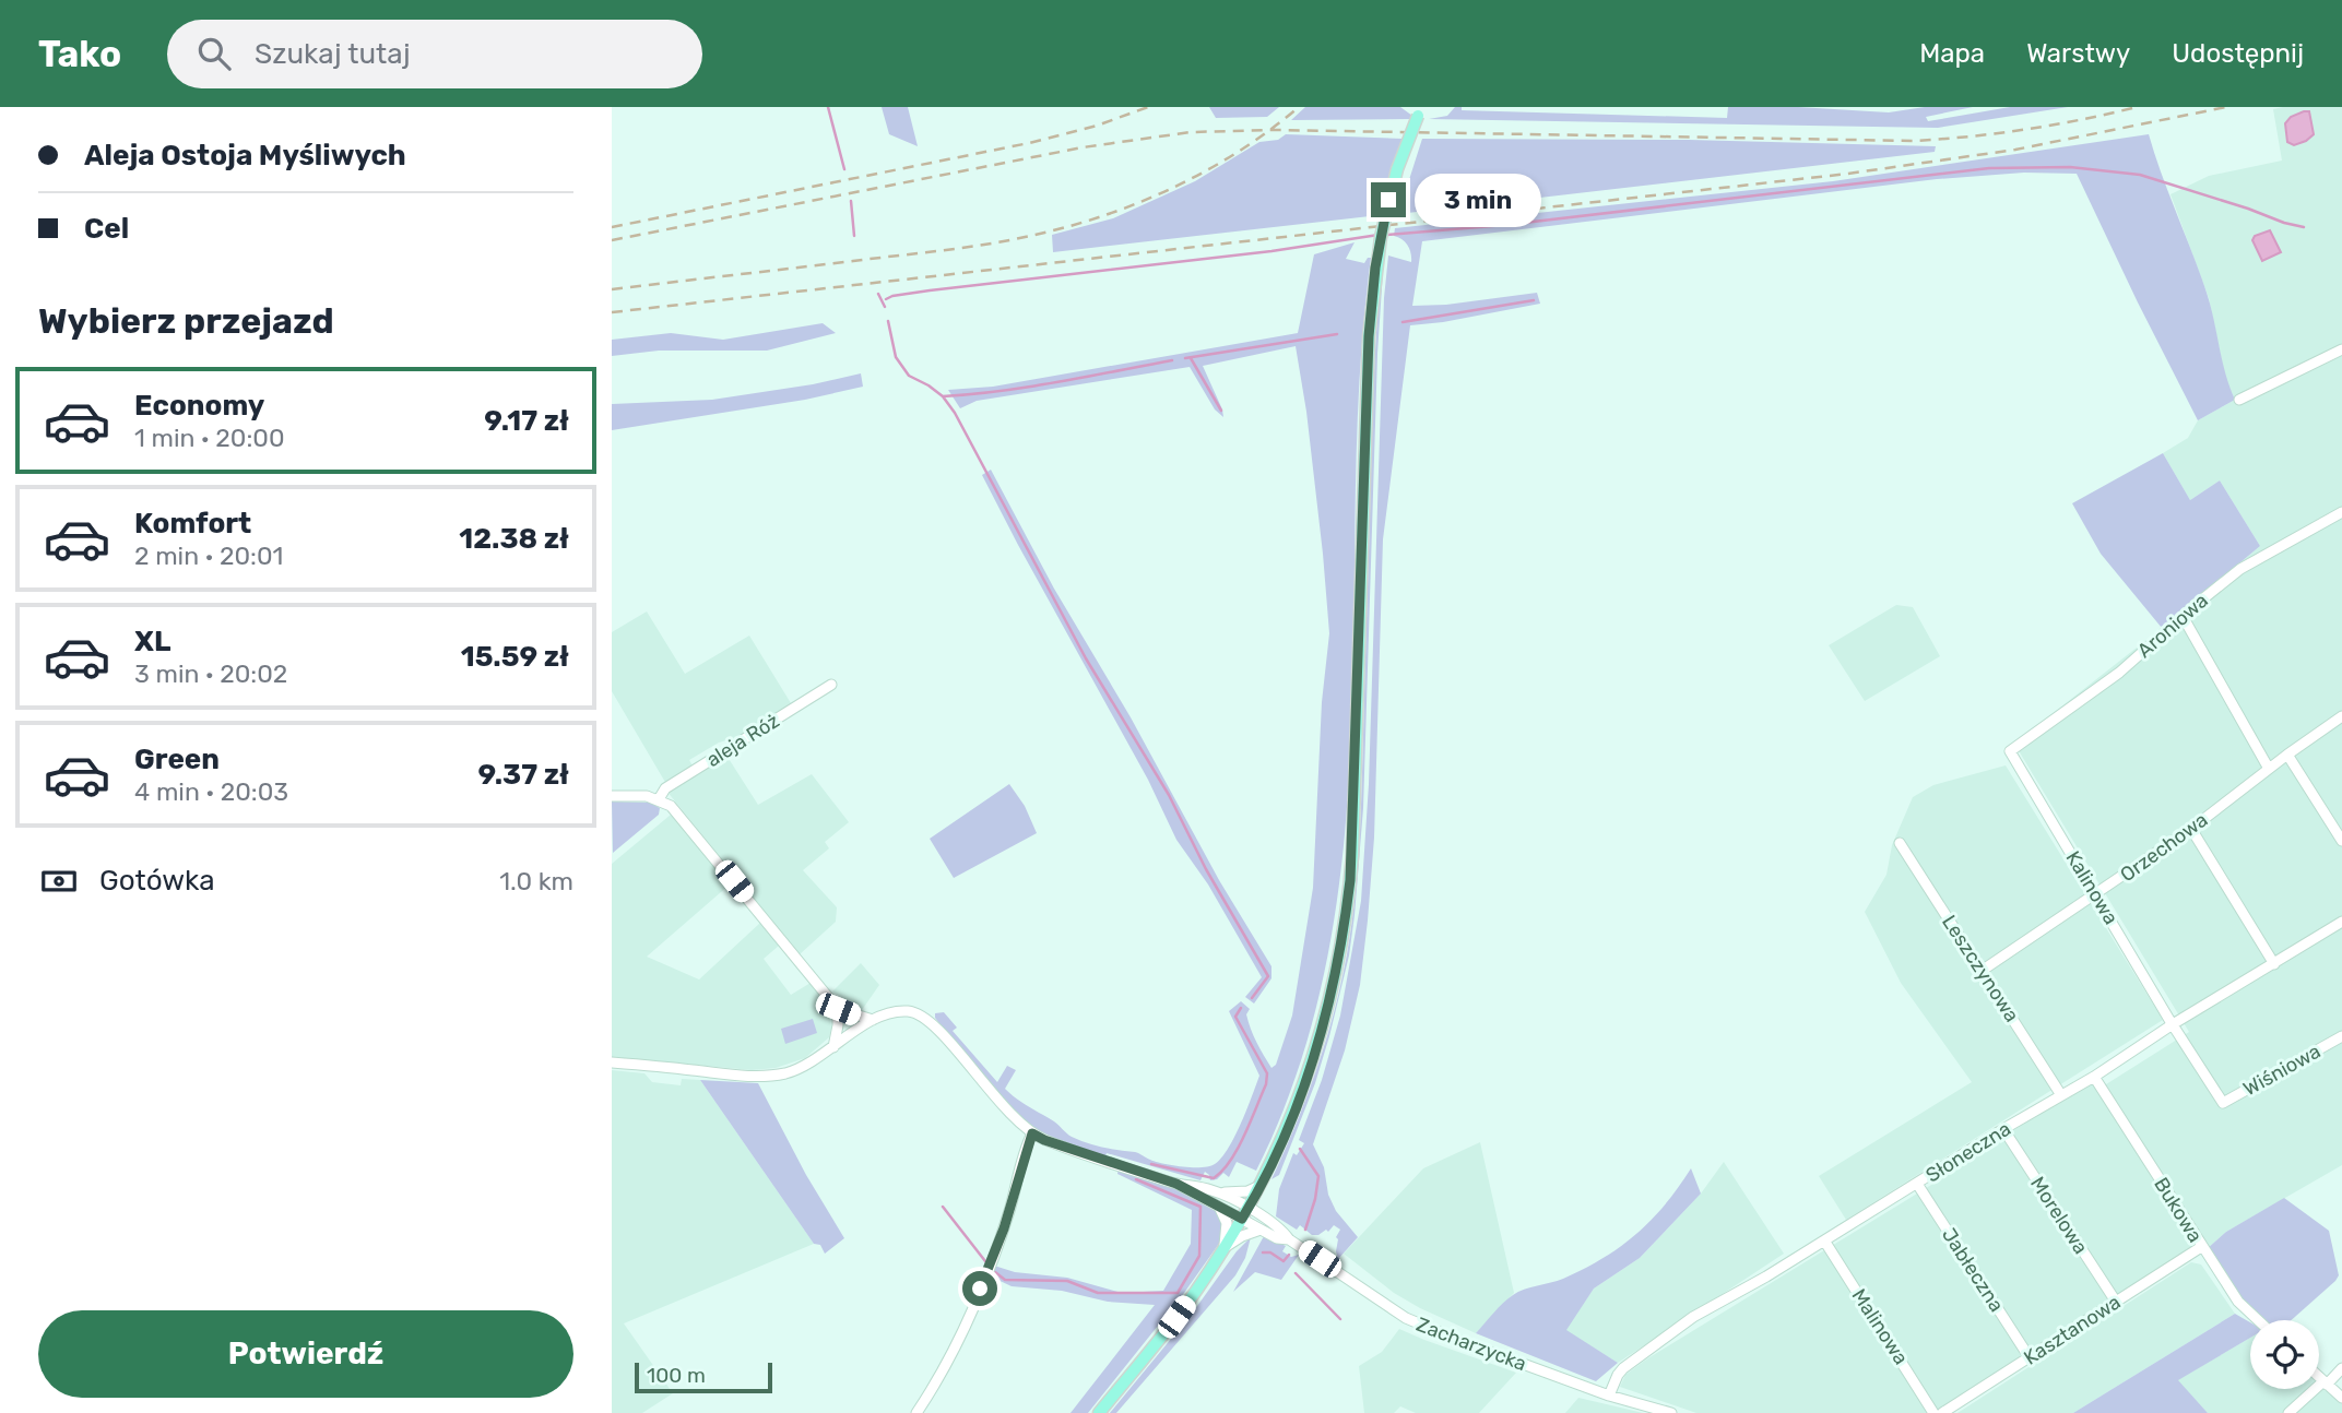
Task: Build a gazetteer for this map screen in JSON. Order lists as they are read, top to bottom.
{
  "streets": {
    "street": [
      "Aroniowa",
      "aleja Róż",
      "Orzechowa",
      "Kalinowa",
      "Leszczynowa",
      "Wiśniowa",
      "Słoneczna",
      "Bukowa",
      "Morelowa",
      "Jabłeczna",
      "Malinowa",
      "Kasztanowa",
      "Zacharzycka"
    ]
  },
  "crossings": [
    ["Aroniowa", "Kalinowa"],
    ["Orzechowa", "Kalinowa"],
    ["Orzechowa", "Leszczynowa"],
    ["Kalinowa", "Wiśniowa"],
    ["Kalinowa", "Słoneczna"],
    ["Leszczynowa", "Słoneczna"],
    ["Wiśniowa", "Słoneczna"],
    ["Słoneczna", "Bukowa"],
    ["Słoneczna", "Morelowa"],
    ["Słoneczna", "Jabłeczna"],
    ["Słoneczna", "Malinowa"],
    ["Słoneczna", "Zacharzycka"],
    ["Bukowa", "Kasztanowa"],
    ["Morelowa", "Kasztanowa"],
    ["Jabłeczna", "Kasztanowa"]
  ],
  "scale_bar": "100 m",
  "page": {
    "header": "Tako",
    "search": "Szukaj tutaj",
    "nav": ["Mapa", "Warstwy", "Udostępnij"],
    "banner": ["Aleja Ostoja Myśliwych", "Cel"],
    "bubble": "3 min",
    "heading": "Wybierz przejazd",
    "list": [
      {
        "name": "Economy",
        "note": "1 min · 20:00",
        "value": "9.17 zł"
      },
      {
        "name": "Komfort",
        "note": "2 min · 20:01",
        "value": "12.38 zł"
      },
      {
        "name": "XL",
        "note": "3 min · 20:02",
        "value": "15.59 zł"
      },
      {
        "name": "Green",
        "note": "4 min · 20:03",
        "value": "9.37 zł"
      }
    ],
    "pay": ["Gotówka", "1.0 km"],
    "buttons": "Potwierdź",
    "scale": "100 m"
  }
}
